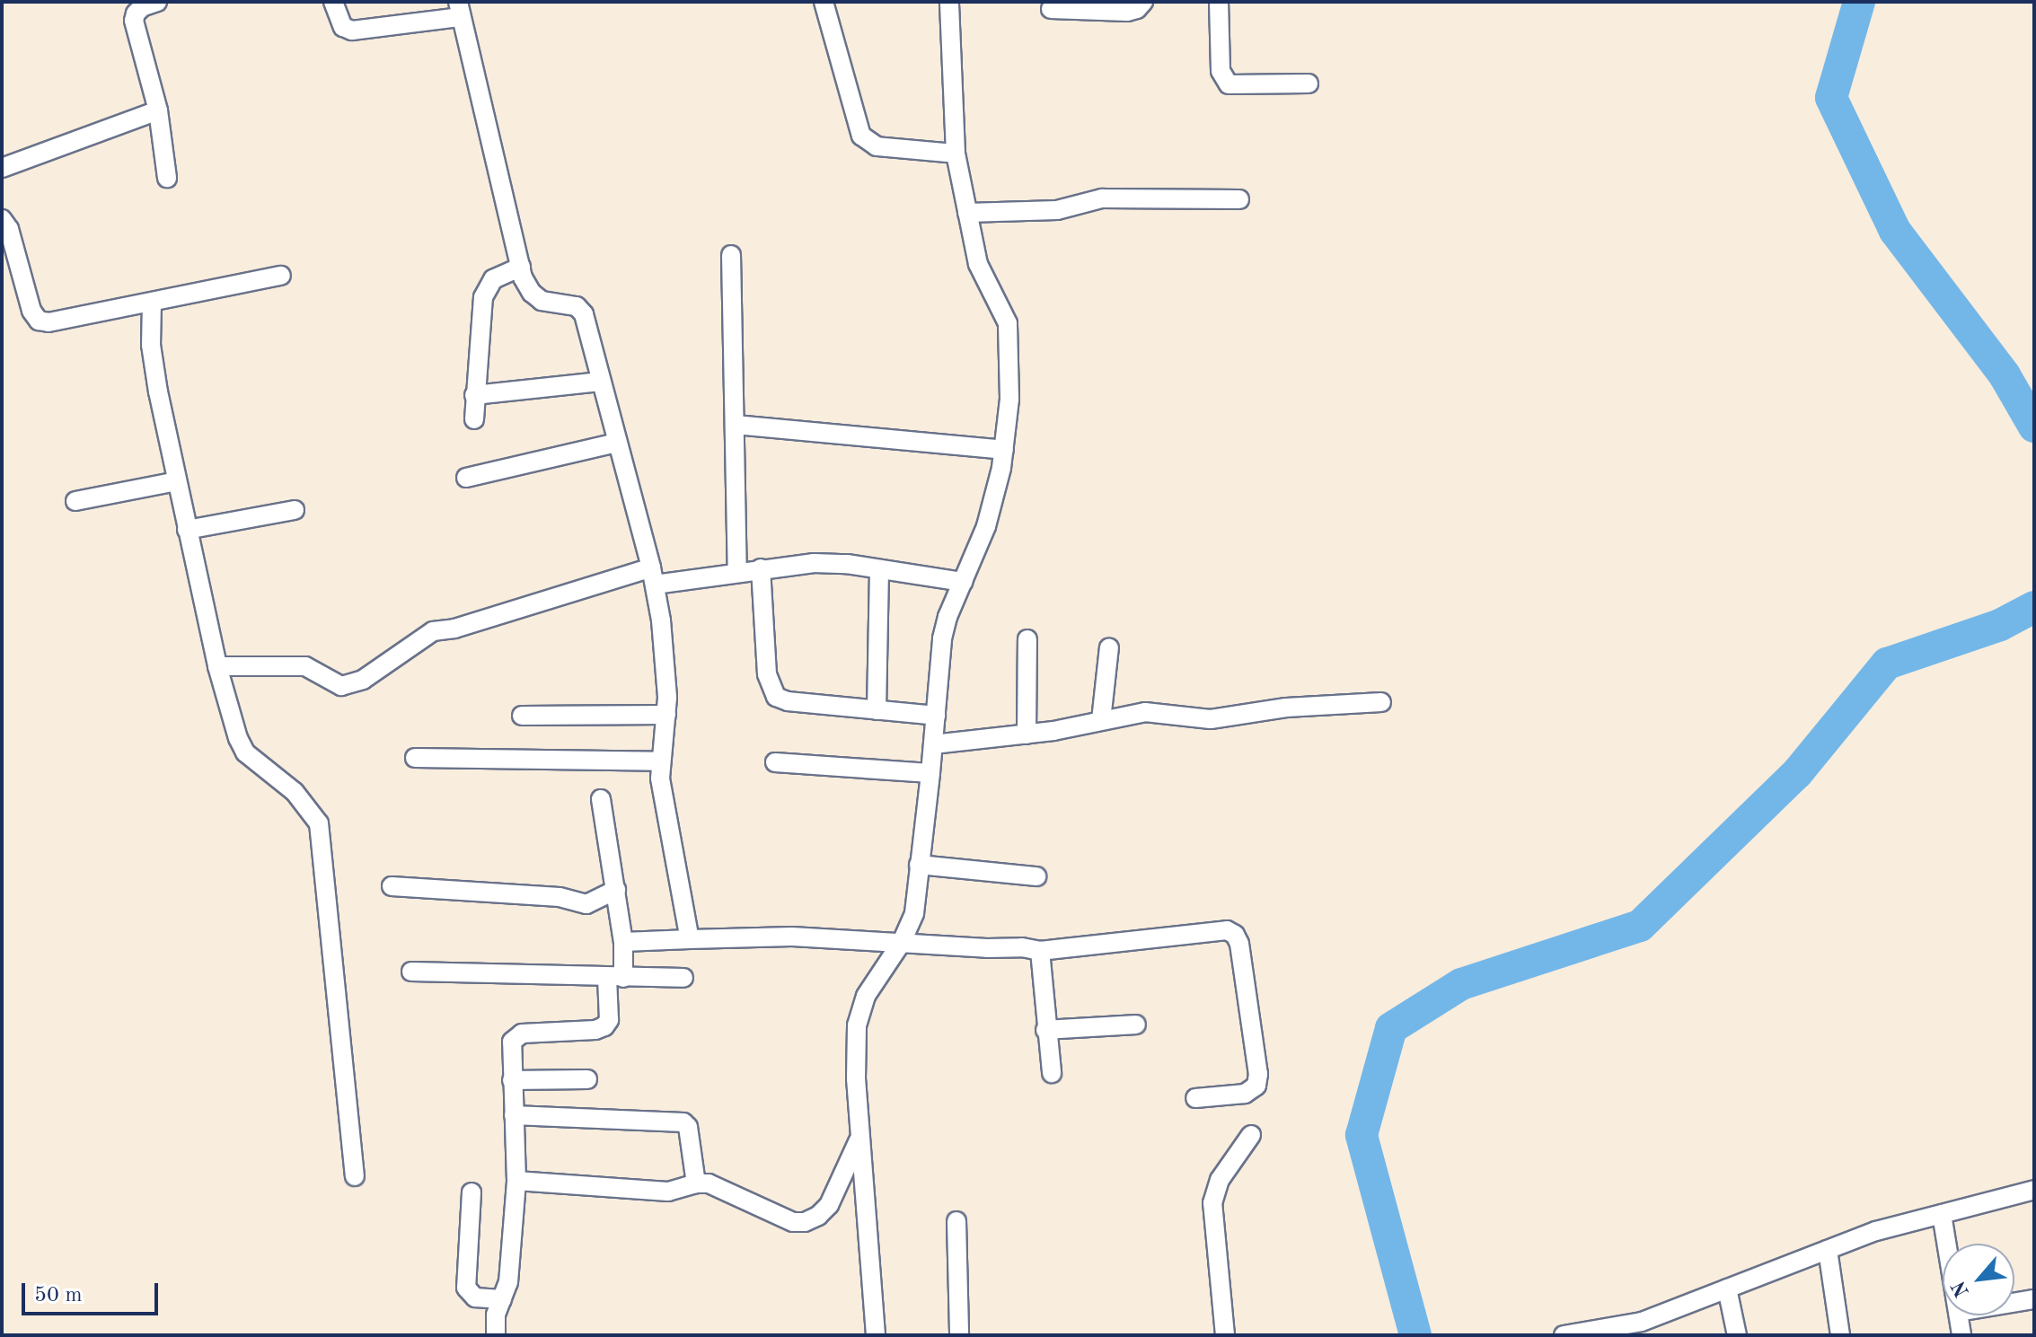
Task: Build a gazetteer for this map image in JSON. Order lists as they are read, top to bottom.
{
  "scale_bar": "50 m",
  "north": "bottom left"
}
